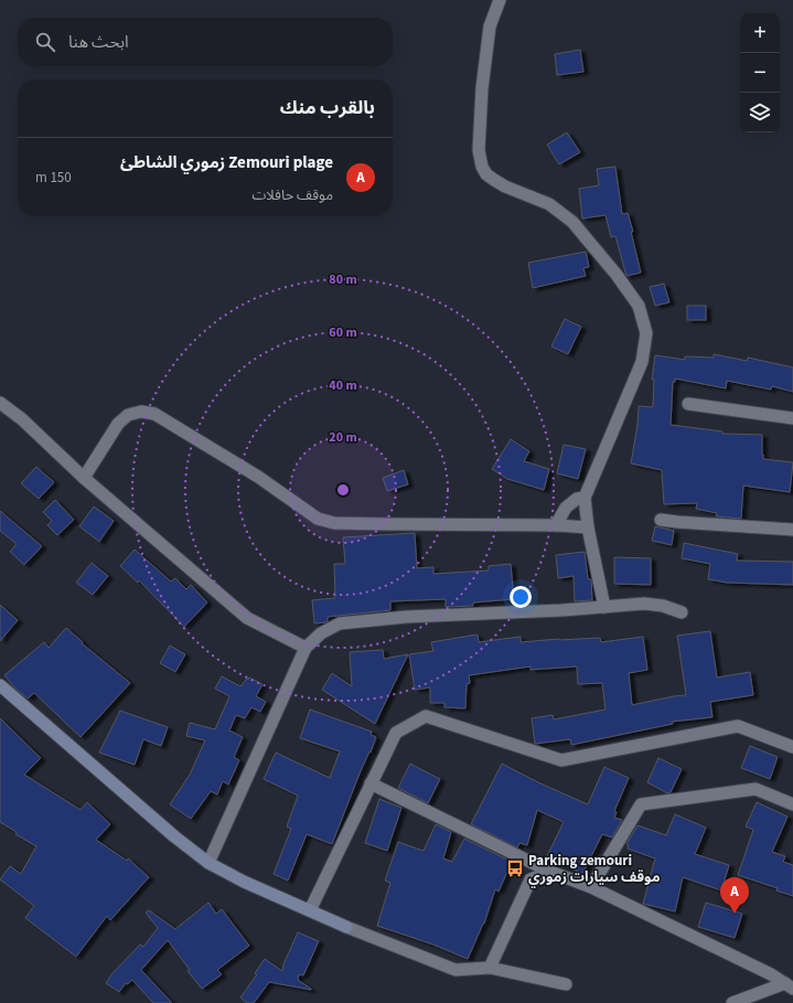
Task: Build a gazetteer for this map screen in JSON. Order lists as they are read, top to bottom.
{
  "places": {
    "bus stop": ["Parking zemouri موقف سيارات زموري"]
  },
  "page": {
    "map_buttons": ["+", "−"],
    "search": "ابحث هنا",
    "heading": "بالقرب منك",
    "list": [
      {
        "mark": "A",
        "name": "Zemouri plage زموري الشاطئ",
        "note": "موقف حافلات",
        "value": "150 m"
      }
    ],
    "pins": "A"
  },
  "rings": [
    "80 m",
    "60 m",
    "40 m",
    "20 m"
  ]
}
